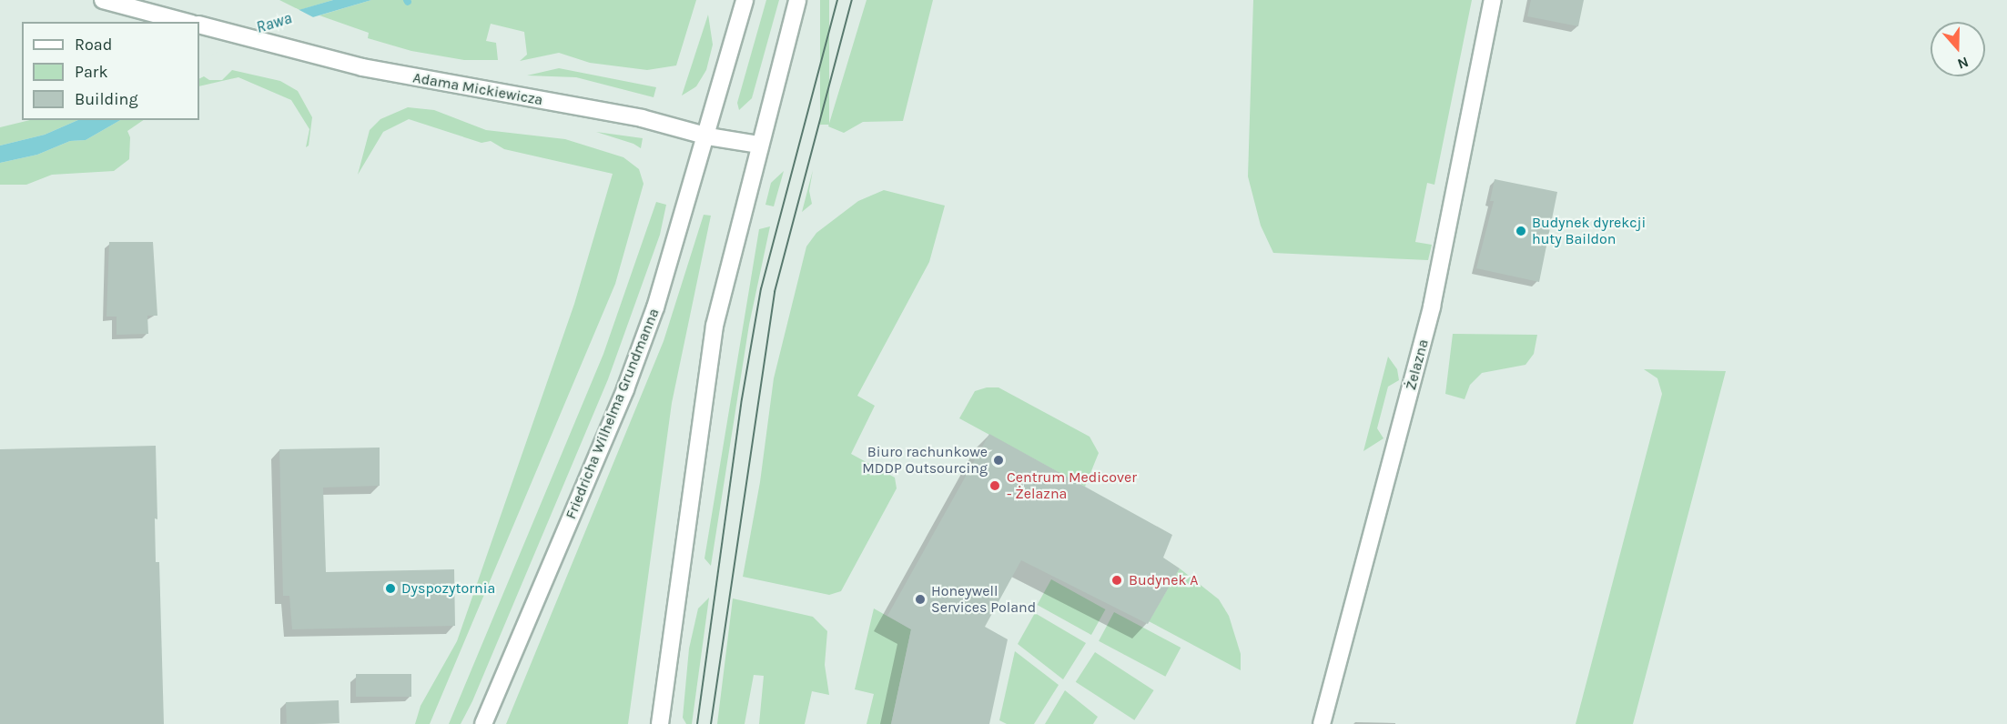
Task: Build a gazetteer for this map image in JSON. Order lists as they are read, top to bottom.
{
  "streets": {
    "main road": ["Adama Mickiewicza", "Żelazna", "Friedricha Wilhelma Grundmanna"]
  },
  "crossings": [
    ["Adama Mickiewicza", "Friedricha Wilhelma Grundmanna"]
  ],
  "water": ["Rawa"],
  "places": [
    "Budynek dyrekcji huty Baildon",
    "Biuro rachunkowe MDDP Outsourcing",
    "Centrum Medicover - Żelazna",
    "Budynek A",
    "Dyspozytornia",
    "Honeywell Services Poland"
  ],
  "legend": ["Road", "Park", "Building"],
  "north": "bottom"
}
